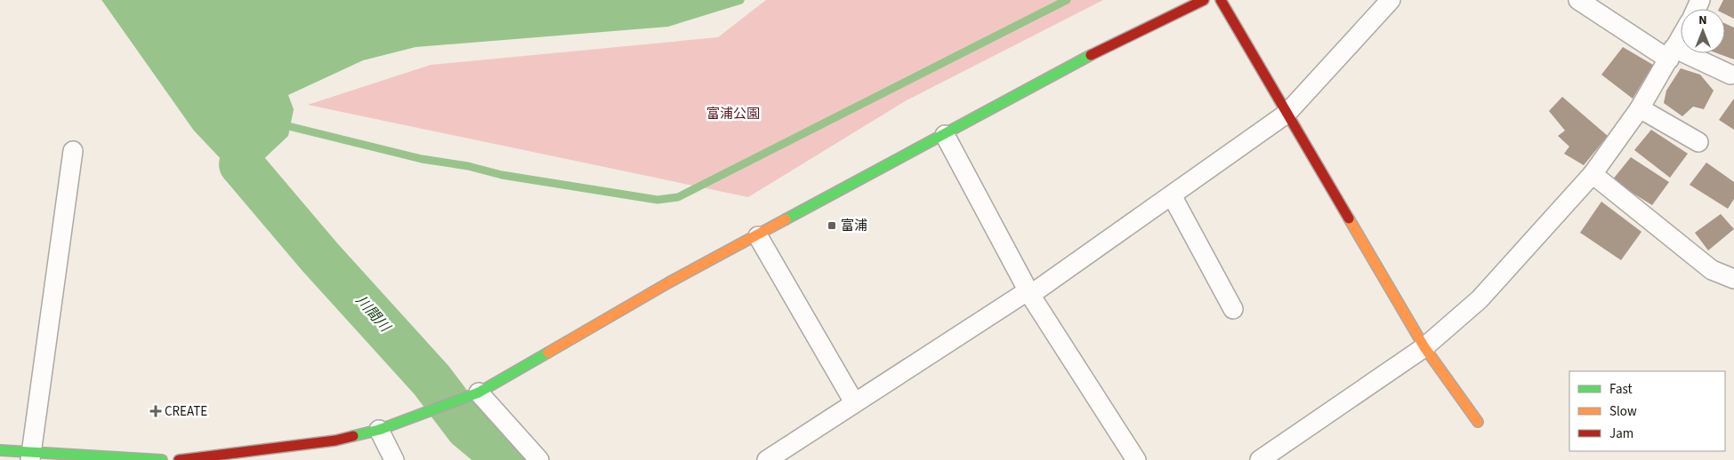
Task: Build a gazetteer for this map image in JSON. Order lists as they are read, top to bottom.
{
  "water": ["川間川"],
  "parks": ["富浦公園"],
  "places": {
    "transit": ["富浦"],
    "health": ["CREATE"]
  },
  "legend": ["Fast", "Slow", "Jam"],
  "north": "top"
}
